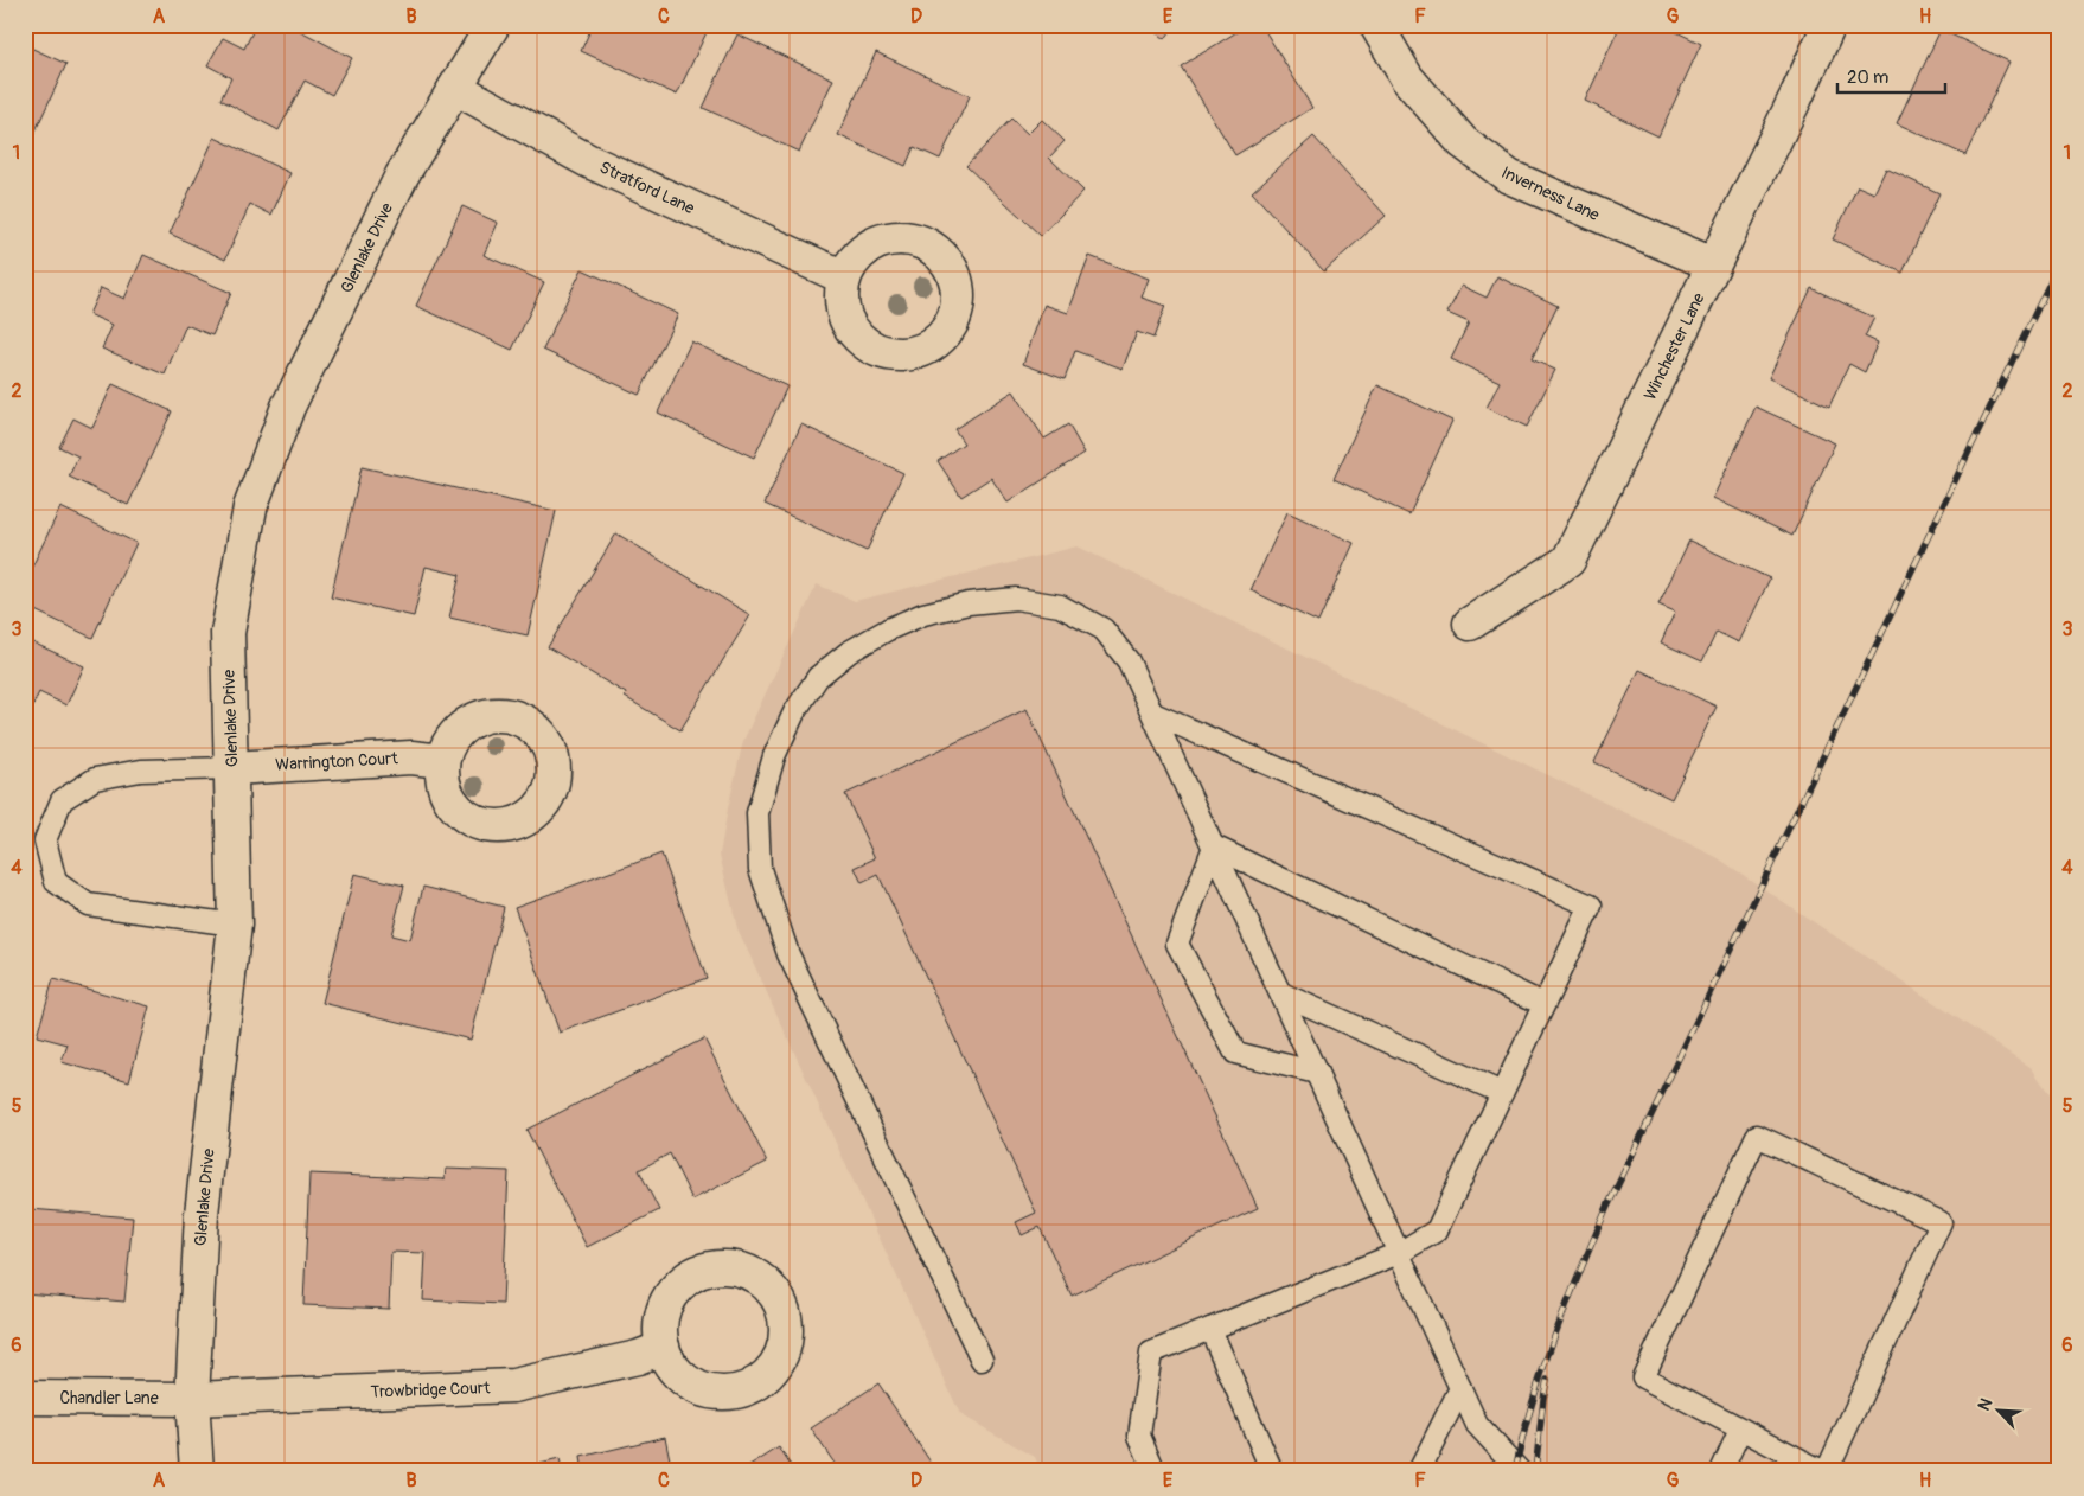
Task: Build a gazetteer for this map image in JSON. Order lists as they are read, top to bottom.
{
  "streets": {
    "street": [
      "Stratford Lane",
      "Inverness Lane",
      "Glenlake Drive",
      "Winchester Lane",
      "Warrington Court",
      "Trowbridge Court",
      "Chandler Lane"
    ]
  },
  "crossings": [
    ["Stratford Lane", "Glenlake Drive"],
    ["Inverness Lane", "Winchester Lane"],
    ["Glenlake Drive", "Warrington Court"],
    ["Glenlake Drive", "Trowbridge Court"],
    ["Glenlake Drive", "Chandler Lane"],
    ["Trowbridge Court", "Chandler Lane"]
  ],
  "scale_bar": "20 m",
  "north": "top left",
  "grid": {
    "columns": [
      "A",
      "B",
      "C",
      "D",
      "E",
      "F",
      "G",
      "H"
    ],
    "rows": [
      "1",
      "2",
      "3",
      "4",
      "5",
      "6"
    ]
  }
}
